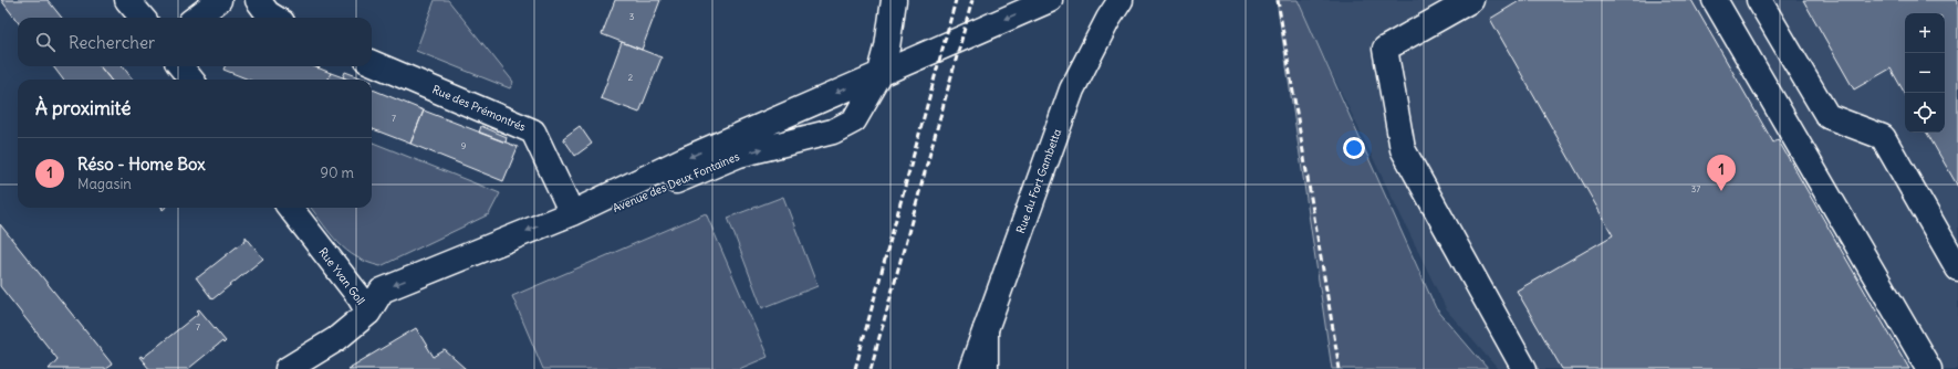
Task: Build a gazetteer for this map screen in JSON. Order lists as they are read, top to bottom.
{
  "streets": {
    "main road": [
      "Rue des Prémontrés",
      "Rue du Fort Gambetta",
      "Avenue des Deux Fontaines",
      "Rue Yvan Goll"
    ]
  },
  "crossings": [
    ["Rue des Prémontrés", "Avenue des Deux Fontaines"],
    ["Avenue des Deux Fontaines", "Rue Yvan Goll"]
  ],
  "house_numbers": [
    "3",
    "2",
    "7",
    "9",
    "37",
    "7"
  ],
  "page": {
    "map_buttons": ["+", "−"],
    "search": "Rechercher",
    "heading": "À proximité",
    "list": [
      {
        "mark": "1",
        "name": "Réso - Home Box",
        "note": "Magasin",
        "value": "90 m"
      }
    ],
    "pins": "1"
  }
}
